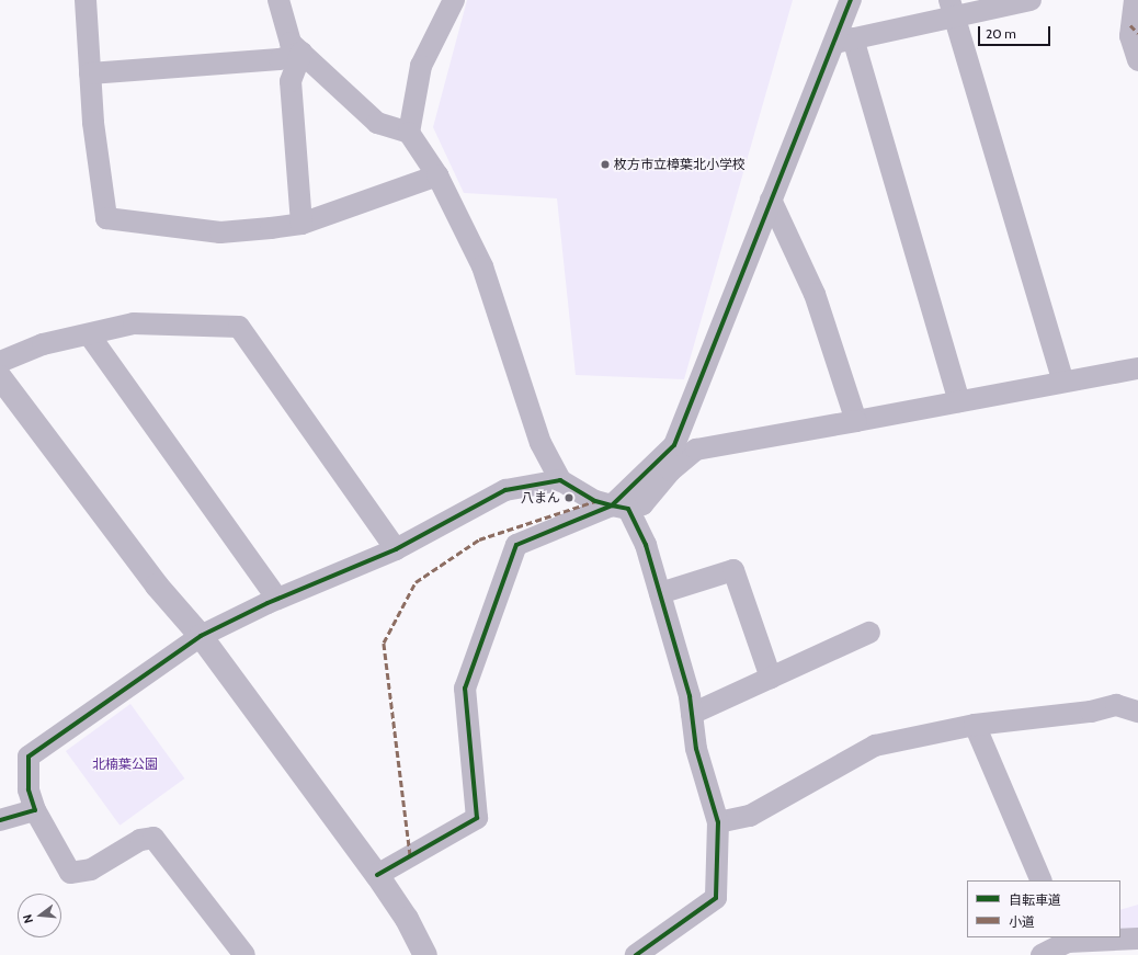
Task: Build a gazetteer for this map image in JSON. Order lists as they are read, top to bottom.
{
  "parks": ["北楠葉公園"],
  "places": ["枚方市立樟葉北小学校", "八まん"],
  "legend": ["自転車道", "小道"],
  "scale_bar": "20 m",
  "north": "left"
}
